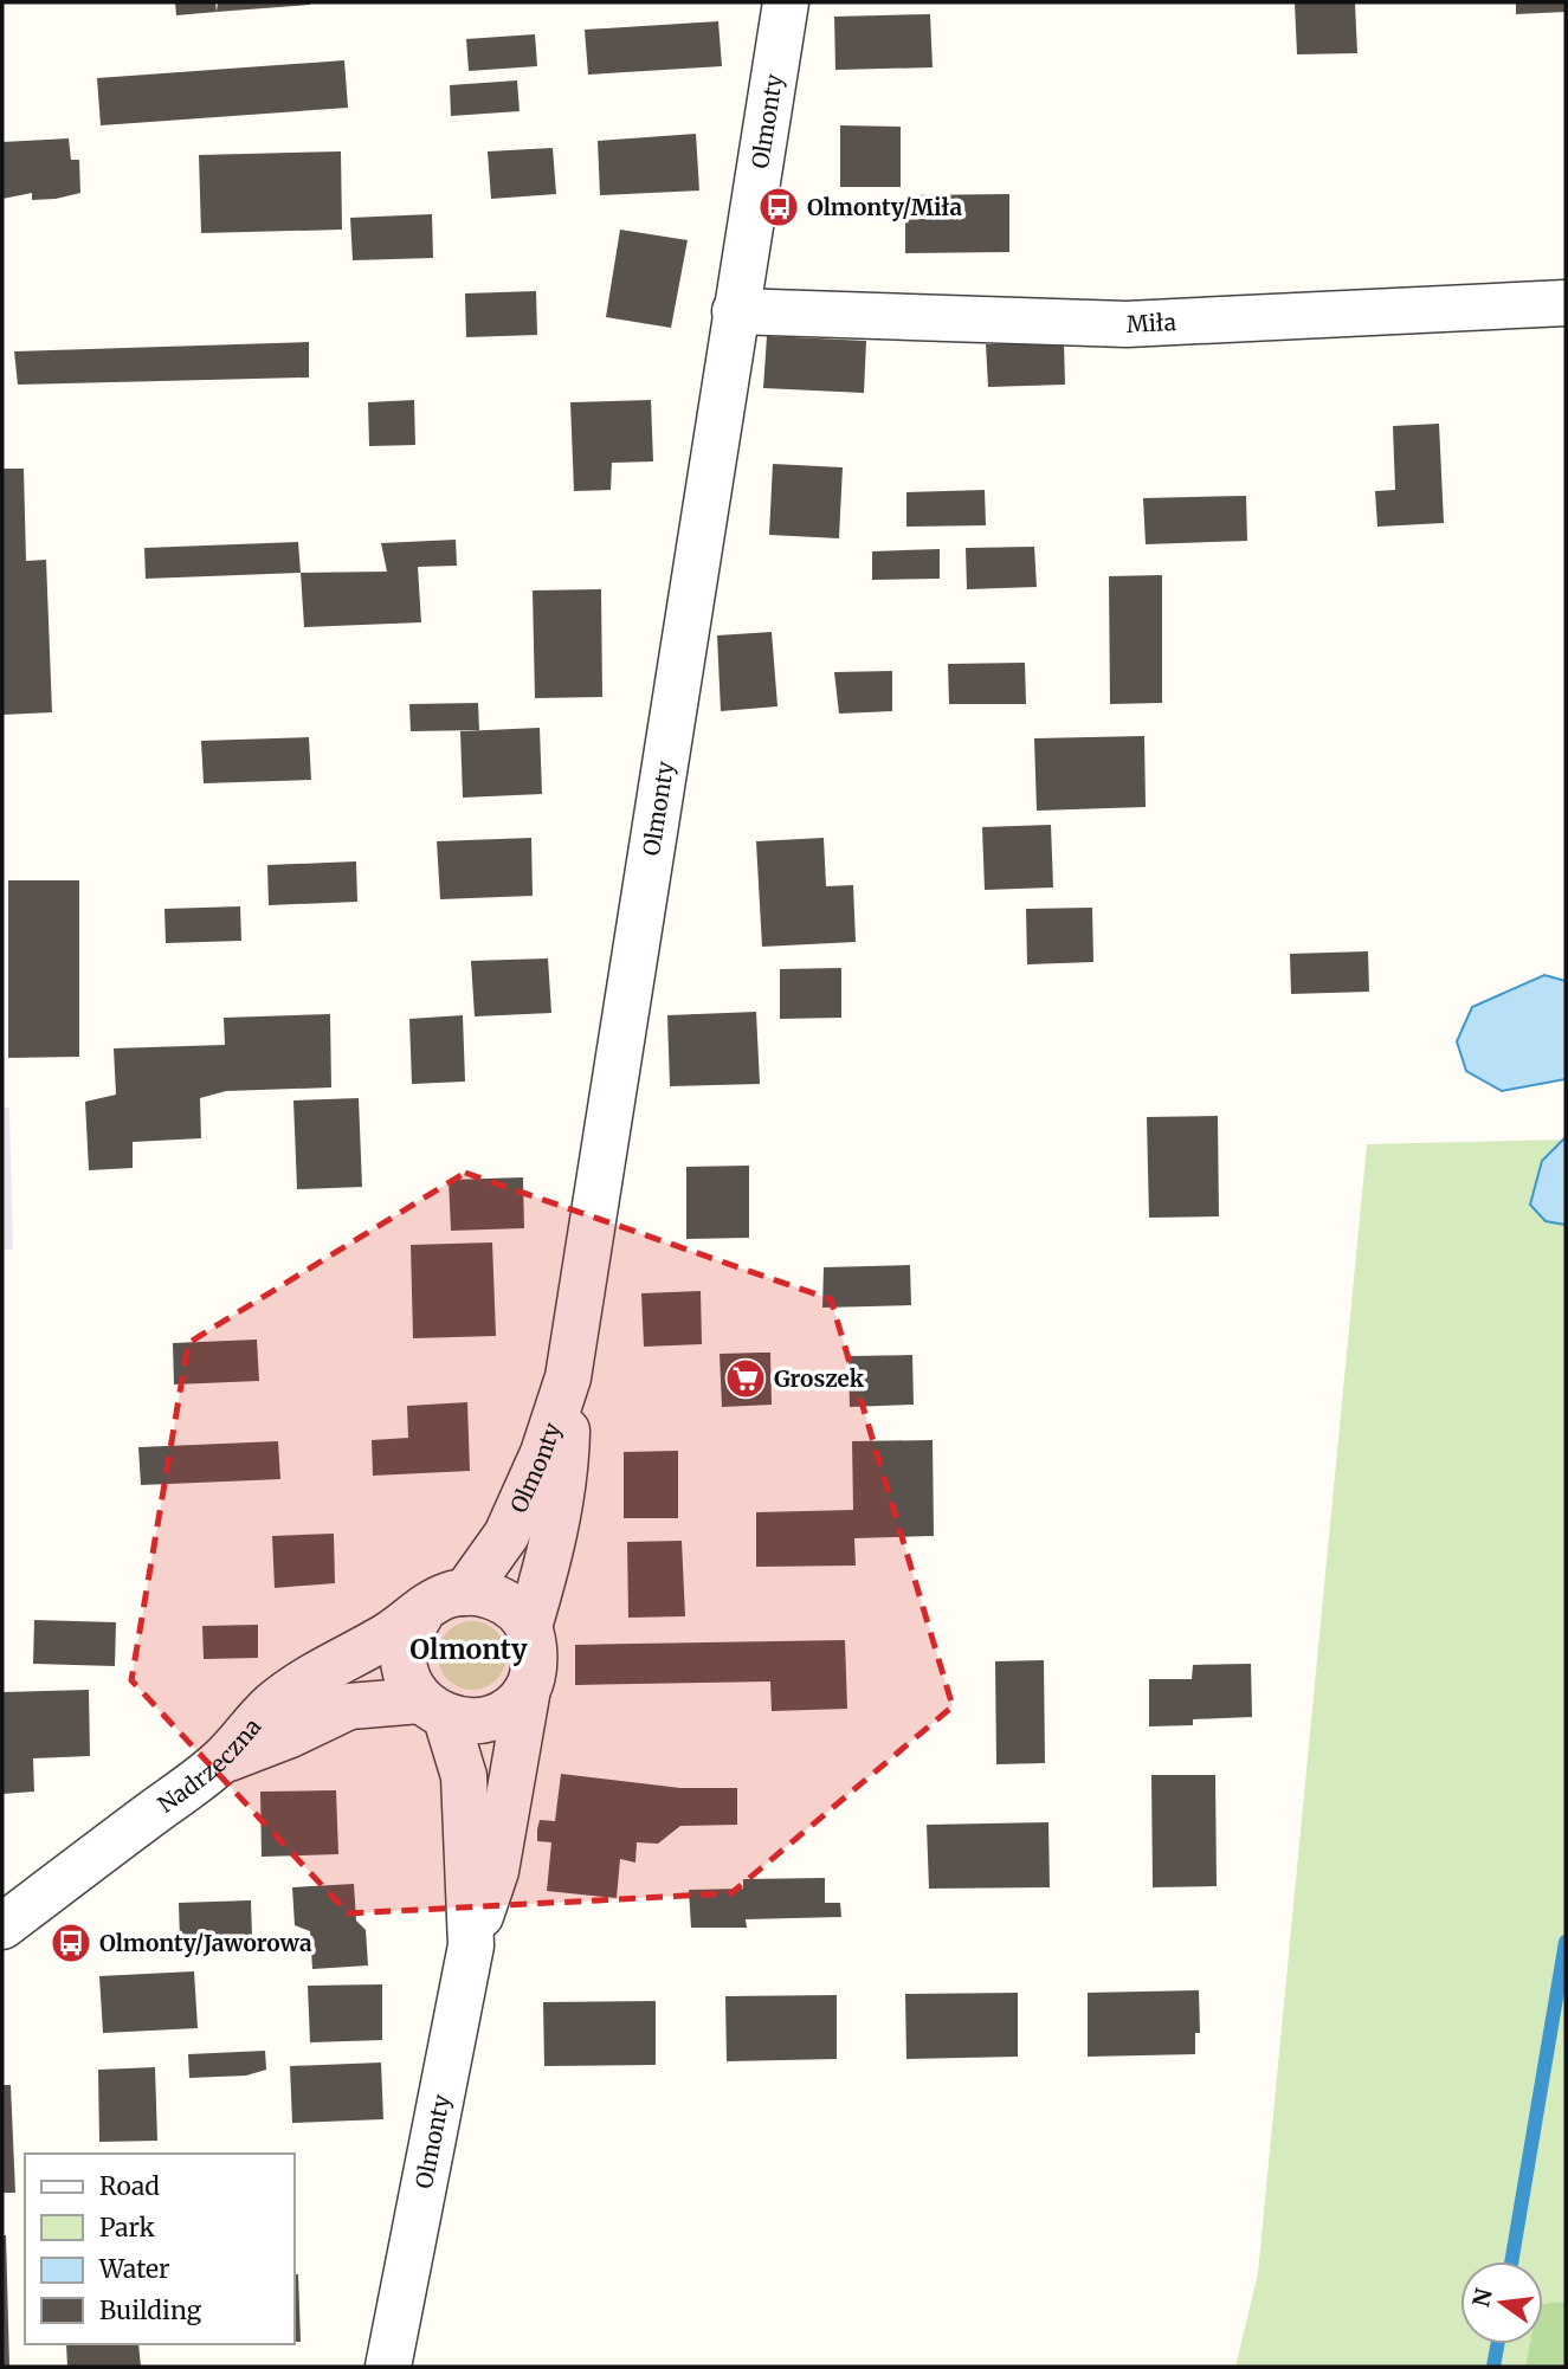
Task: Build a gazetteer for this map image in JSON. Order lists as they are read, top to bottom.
{
  "streets": {
    "street": ["Olmonty", "Miła", "Nadrzeczna"]
  },
  "crossings": [
    ["Olmonty", "Miła"],
    ["Olmonty", "Nadrzeczna"]
  ],
  "districts": ["Olmonty"],
  "places": {
    "bus stop": ["Olmonty/Miła", "Olmonty/Jaworowa"],
    "supermarket": ["Groszek"]
  },
  "legend": [
    "Road",
    "Park",
    "Water",
    "Building"
  ],
  "north": "left"
}
